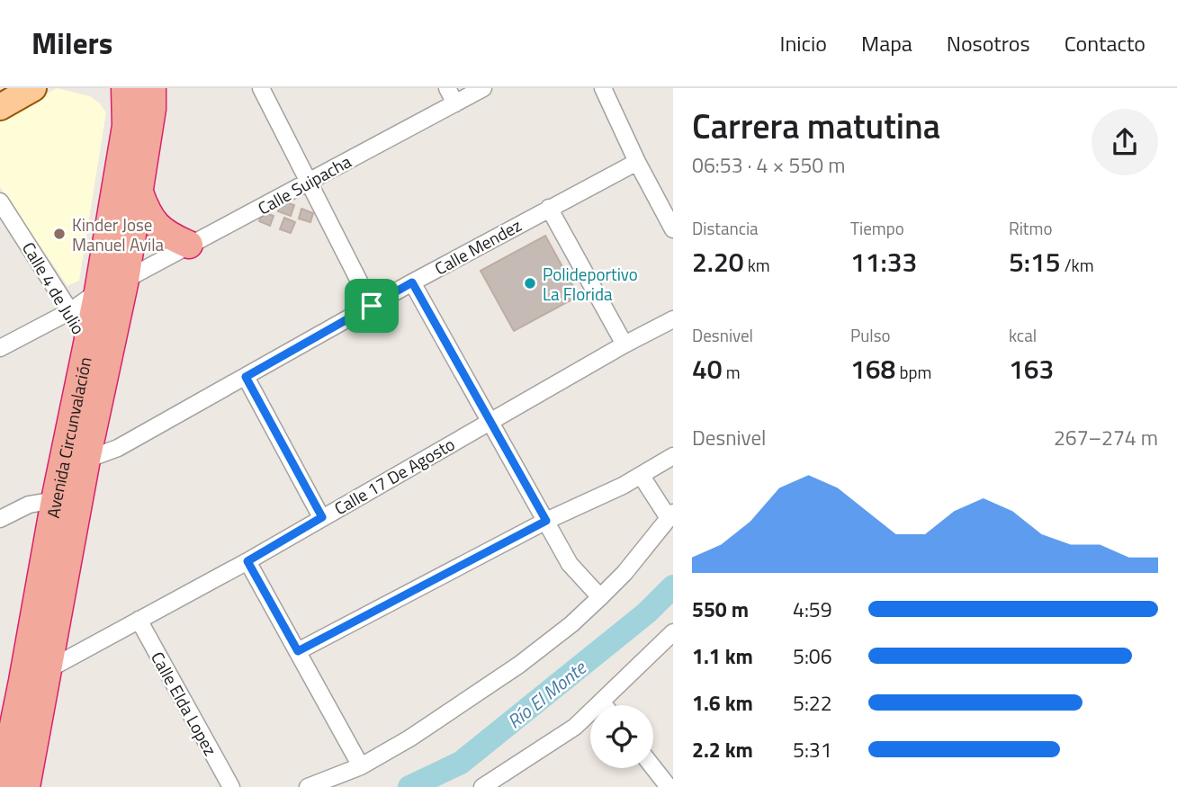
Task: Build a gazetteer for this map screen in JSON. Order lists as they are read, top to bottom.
{
  "streets": {
    "highway": ["Avenida Circunvalación"],
    "street": [
      "Calle Suipacha",
      "Calle Mendez",
      "Calle 4 de Julio",
      "Calle 17 De Agosto",
      "Calle Elda Lopez"
    ]
  },
  "crossings": [
    ["Calle Suipacha", "Avenida Circunvalación"],
    ["Calle Mendez", "Avenida Circunvalación"],
    ["Calle 4 de Julio", "Avenida Circunvalación"],
    ["Avenida Circunvalación", "Calle 17 De Agosto"],
    ["Calle 17 De Agosto", "Calle Elda Lopez"]
  ],
  "water": ["Río El Monte"],
  "places": ["Kinder Jose Manuel Avila", "Polideportivo La Florida"],
  "page": {
    "header": "Milers",
    "nav": [
      "Inicio",
      "Mapa",
      "Nosotros",
      "Contacto"
    ],
    "heading": ["Carrera matutina", "06:53 · 4 × 550 m"],
    "stats": [
      ["Distancia", "2.20 km"],
      ["Tiempo", "11:33"],
      ["Ritmo", "5:15 /km"],
      ["Desnivel", "40 m"],
      ["Pulso", "168 bpm"],
      ["kcal", "163"]
    ],
    "chart": ["Desnivel", "267–274 m"],
    "list": [
      {
        "name": "550 m",
        "note": "4:59"
      },
      {
        "name": "1.1 km",
        "note": "5:06"
      },
      {
        "name": "1.6 km",
        "note": "5:22"
      },
      {
        "name": "2.2 km",
        "note": "5:31"
      }
    ]
  }
}
